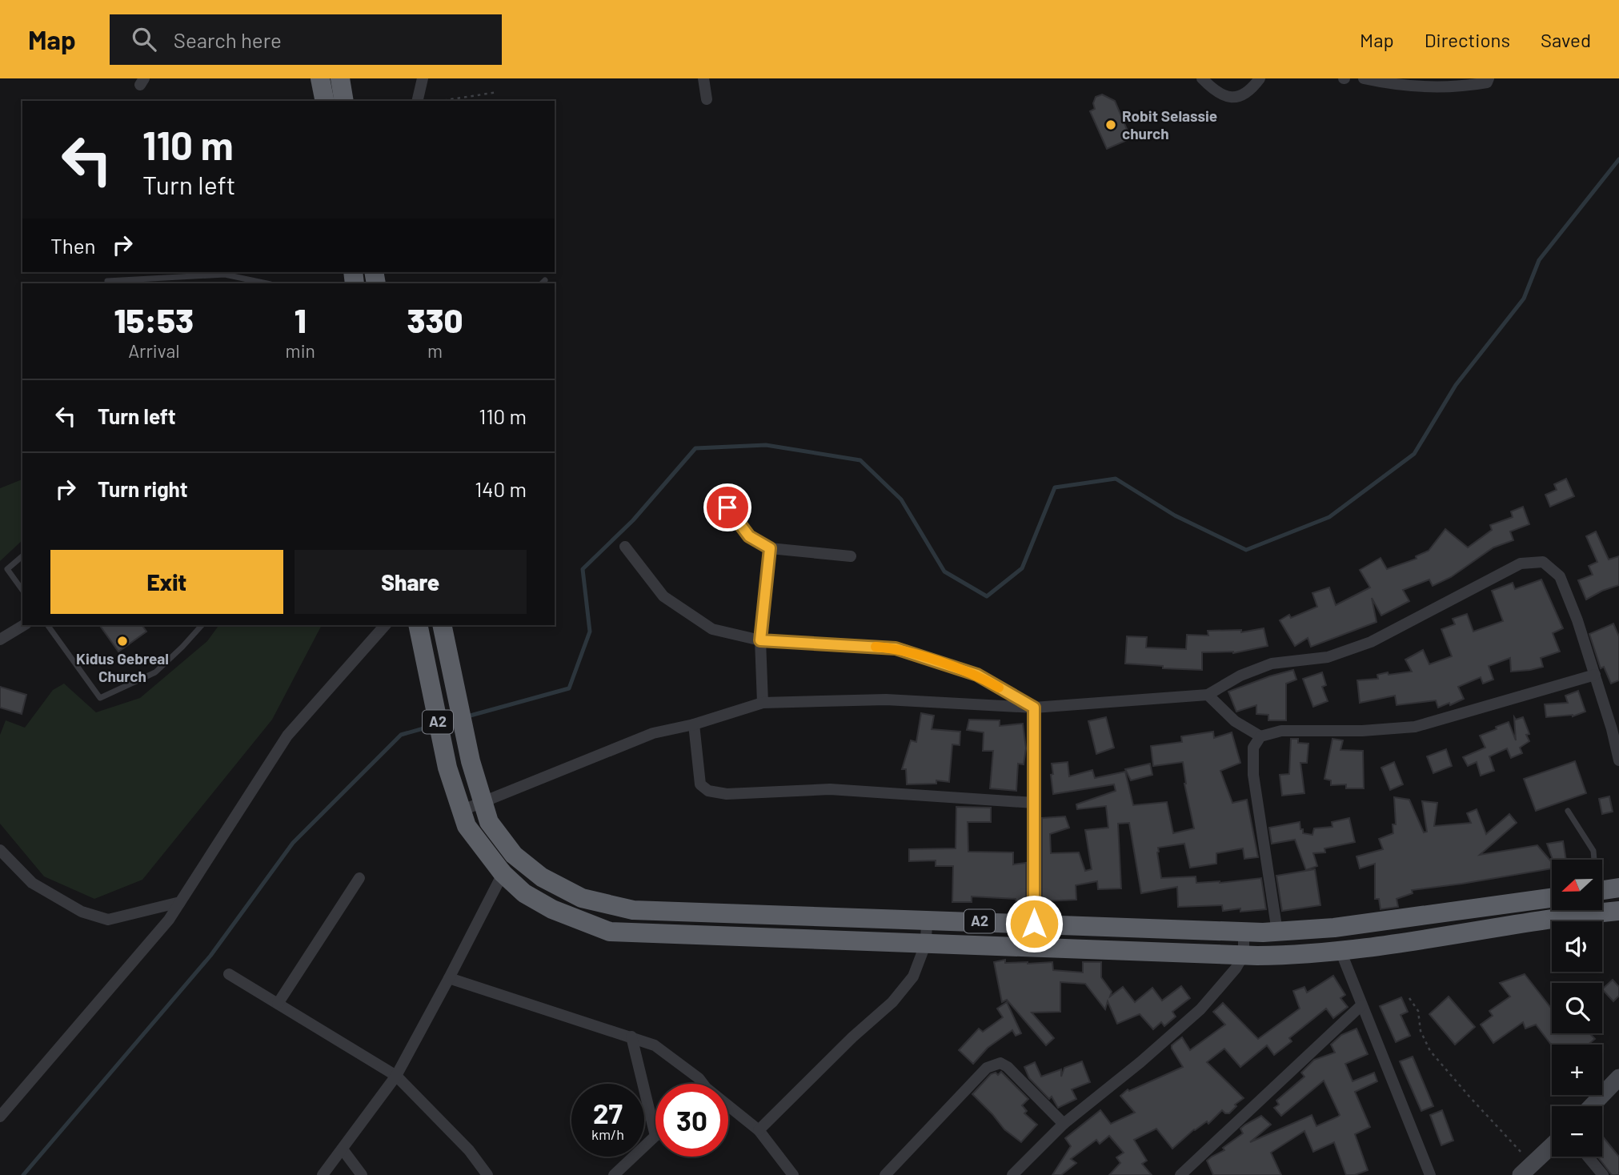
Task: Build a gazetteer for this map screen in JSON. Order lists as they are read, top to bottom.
{
  "streets": {
    "highway": ["A2"]
  },
  "places": ["Robit Selassie church", "Kidus Gebreal Church"],
  "north": "left",
  "page": {
    "header": "Map",
    "search": "Search here",
    "nav": ["Map", "Directions", "Saved"],
    "turn": ["110 m", "Turn left"],
    "then": "Then",
    "eta": [
      "15:53",
      "Arrival",
      "1",
      "min",
      "330",
      "m"
    ],
    "list": [
      {
        "name": "Turn left",
        "value": "110 m"
      },
      {
        "name": "Turn right",
        "value": "140 m"
      }
    ],
    "buttons": ["Exit", "Share"],
    "map_buttons": ["+", "−"],
    "speed": "27 km/h",
    "limit": "30"
  }
}
